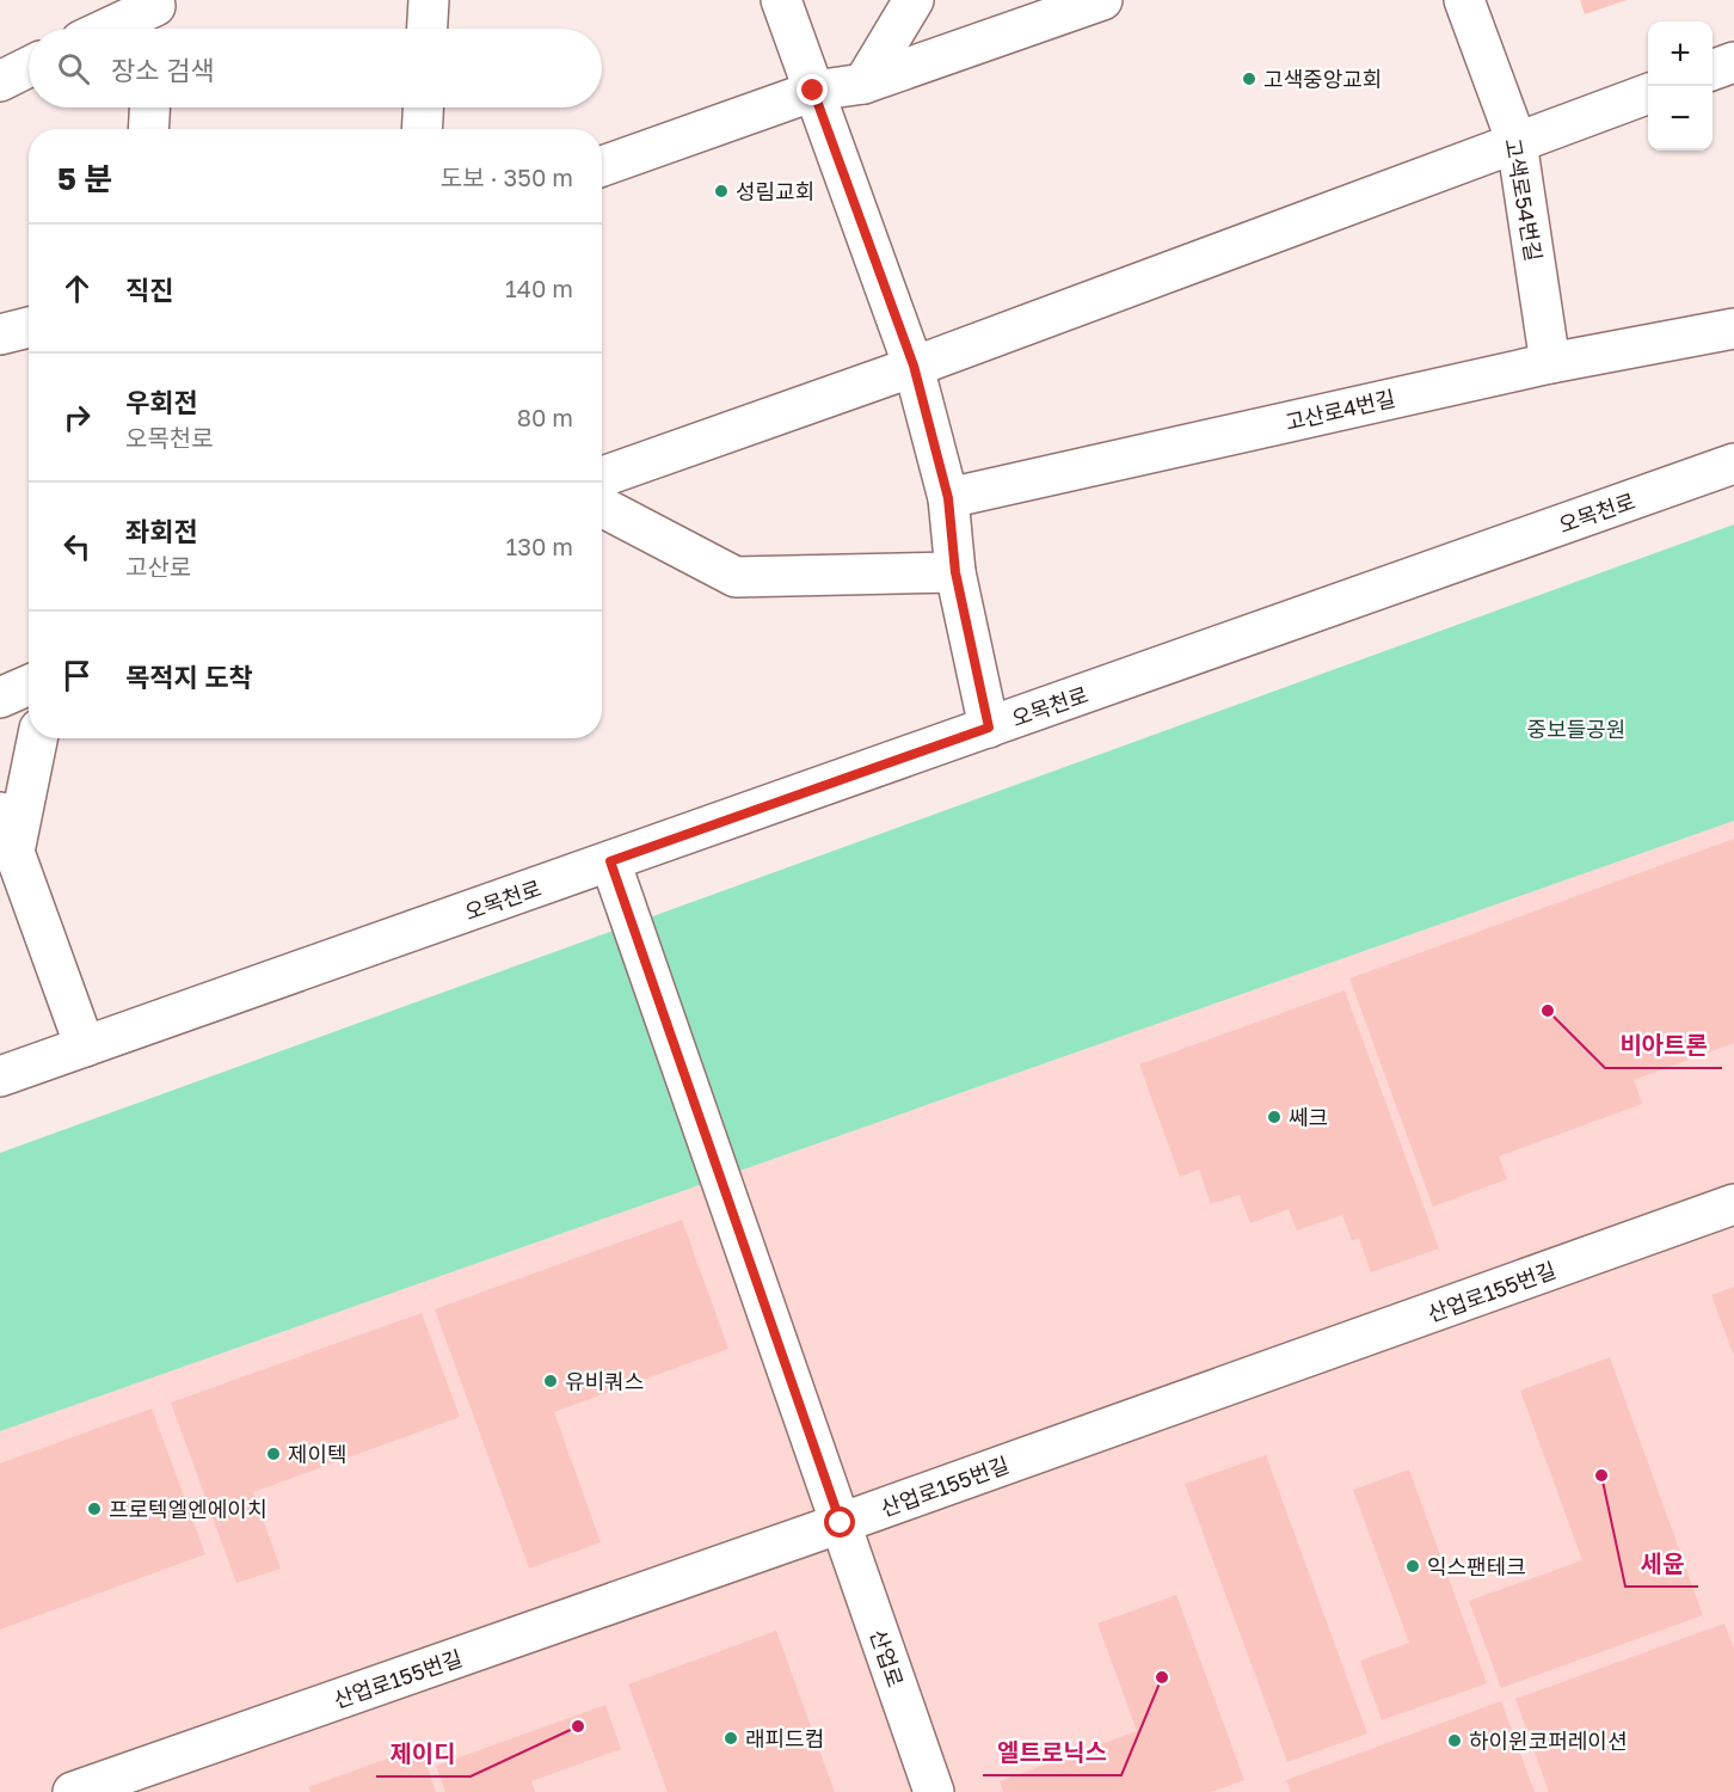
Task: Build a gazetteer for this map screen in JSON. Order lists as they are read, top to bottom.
{
  "streets": {
    "street": [
      "고색로54번길",
      "고산로4번길",
      "오목천로",
      "산업로155번길",
      "산업로"
    ]
  },
  "crossings": [
    ["고색로54번길", "고산로4번길"],
    ["오목천로", "산업로"],
    ["산업로155번길", "산업로"]
  ],
  "parks": ["중보들공원"],
  "places": [
    "고색중앙교회",
    "성림교회",
    "비아트론",
    "쎄크",
    "유비쿼스",
    "제이텍",
    "세윤",
    "프로텍엘엔에이치",
    "익스팬테크",
    "엘트로닉스",
    "제이디",
    "래피드컴",
    "하이윈코퍼레이션"
  ],
  "page": {
    "map_buttons": ["+", "−"],
    "search": "장소 검색",
    "heading": ["5 분", "도보 · 350 m"],
    "list": [
      ["직진", "140 m"],
      ["우회전", "오목천로", "80 m"],
      ["좌회전", "고산로", "130 m"],
      "목적지 도착"
    ]
  }
}
